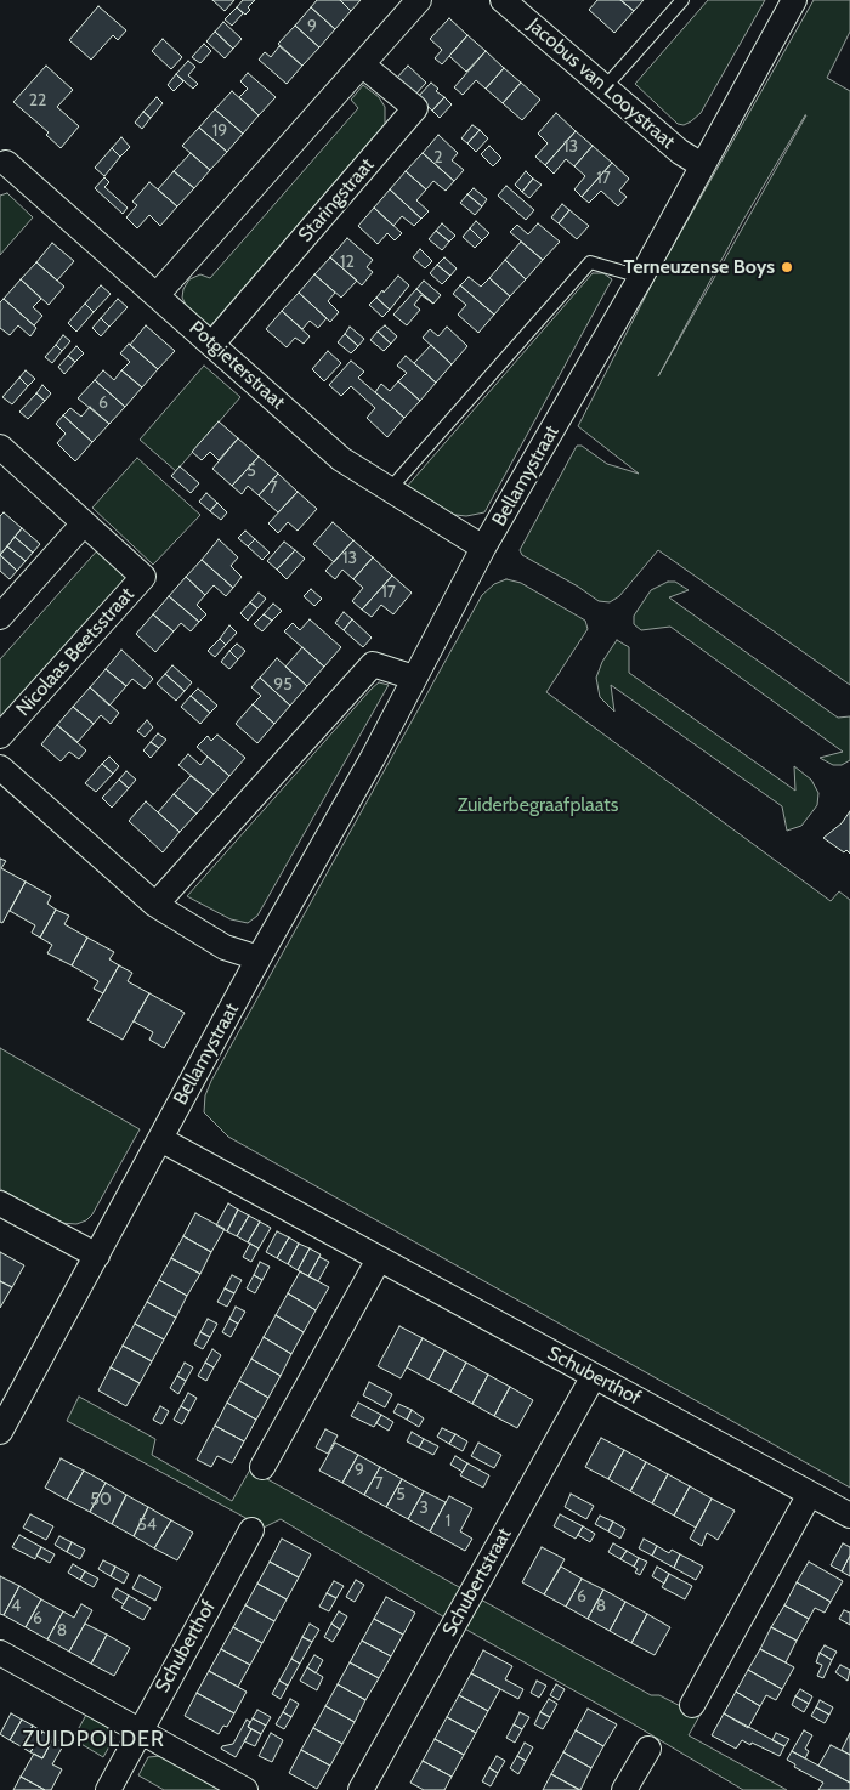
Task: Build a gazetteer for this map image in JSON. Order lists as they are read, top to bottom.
{
  "streets": {
    "street": [
      "Jacobus van Looystraat",
      "Staringstraat",
      "Potgieterstraat",
      "Bellamystraat",
      "Nicolaas Beetsstraat",
      "Schuberthof",
      "Schubertstraat"
    ]
  },
  "crossings": [
    ["Jacobus van Looystraat", "Bellamystraat"],
    ["Staringstraat", "Potgieterstraat"],
    ["Potgieterstraat", "Bellamystraat"],
    ["Bellamystraat", "Schuberthof"],
    ["Schuberthof", "Schubertstraat"]
  ],
  "districts": ["ZUIDPOLDER"],
  "parks": ["Zuiderbegraafplaats"],
  "places": ["Terneuzense Boys"],
  "house_numbers": [
    "9",
    "22",
    "19",
    "13",
    "2",
    "17",
    "12",
    "6",
    "5",
    "7",
    "13",
    "17",
    "95",
    "9",
    "7",
    "5",
    "50",
    "3",
    "1",
    "54",
    "6",
    "4",
    "8",
    "6",
    "8"
  ]
}
